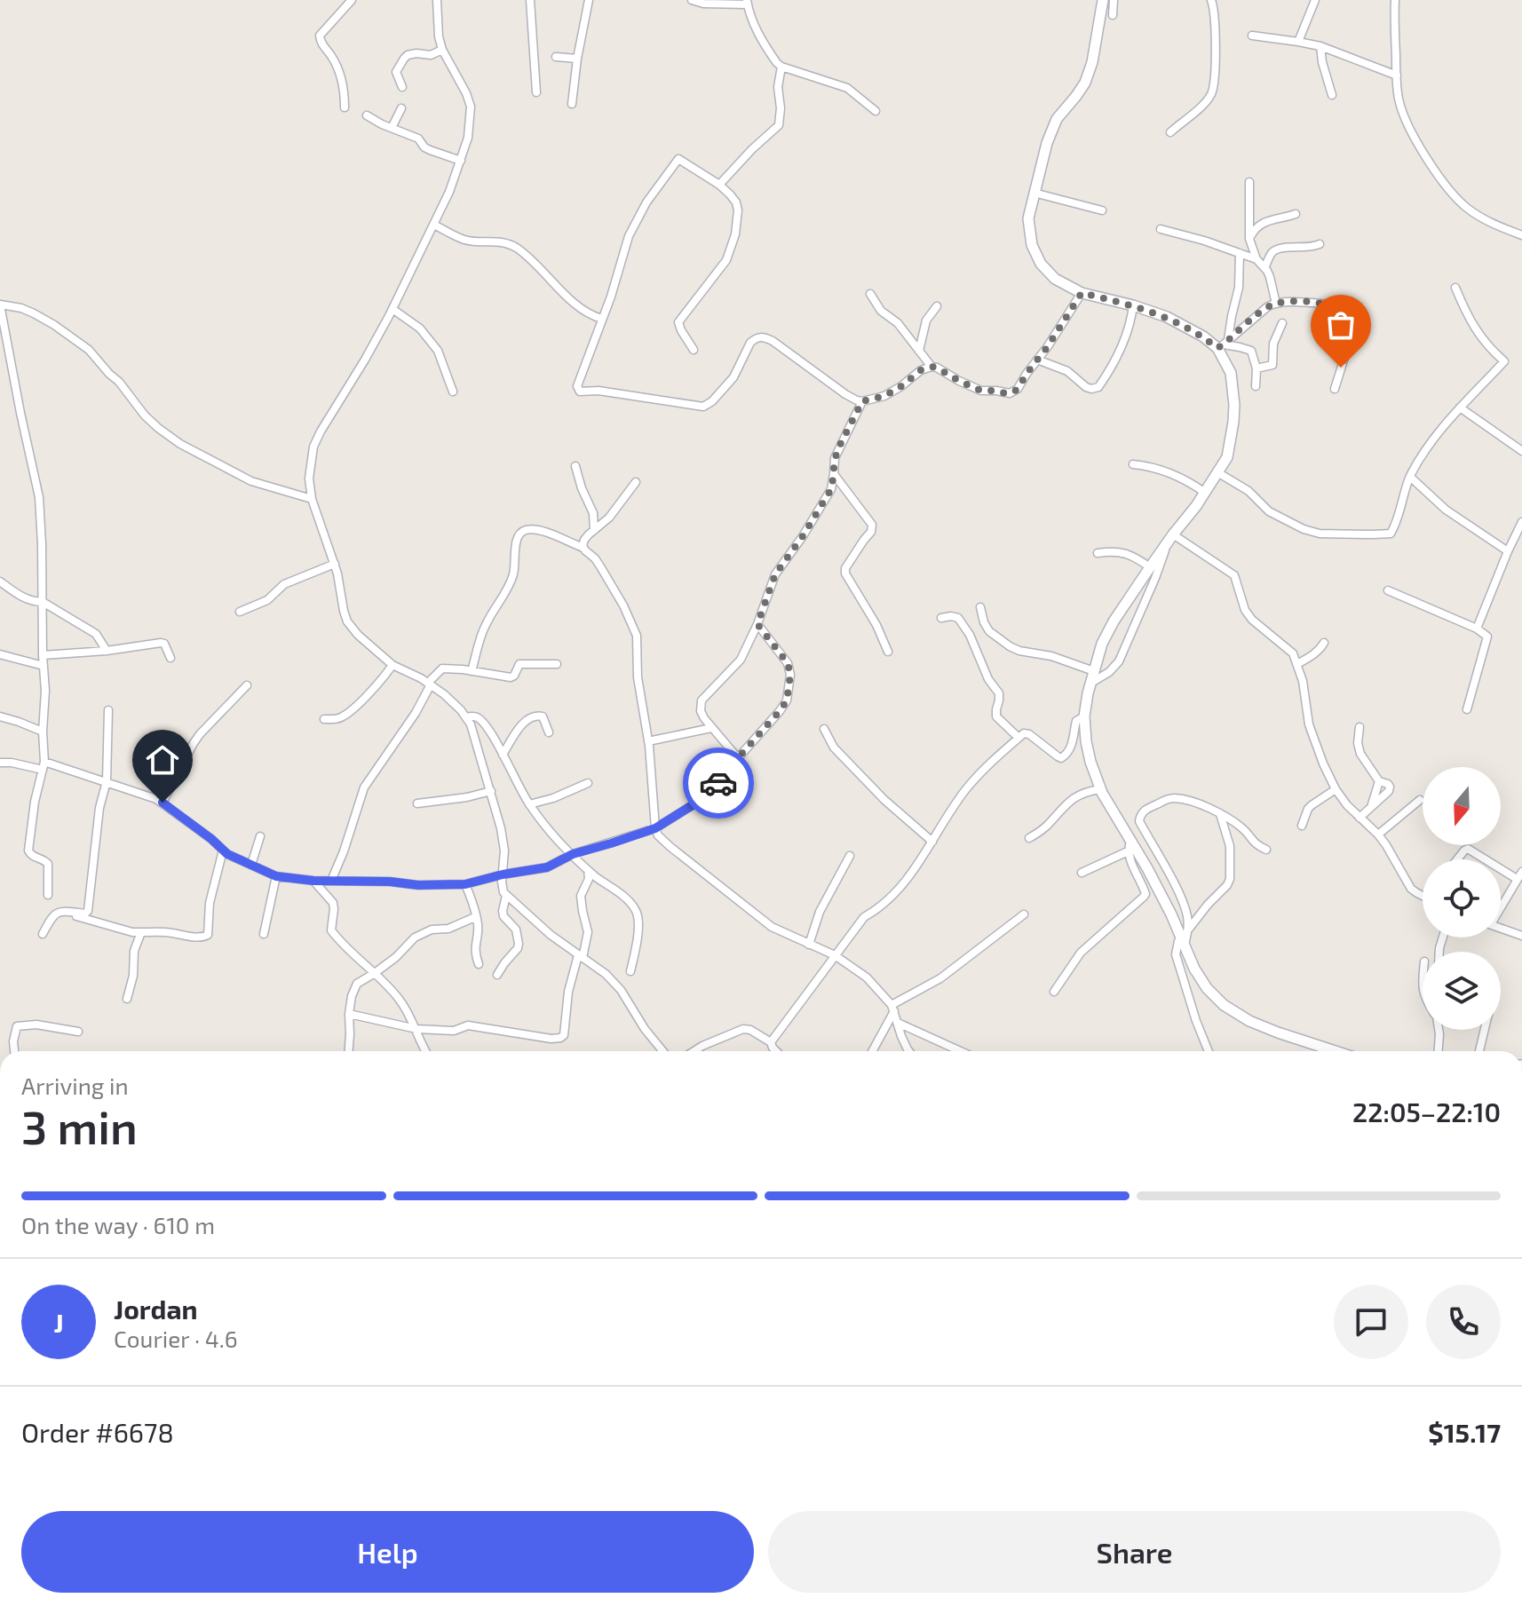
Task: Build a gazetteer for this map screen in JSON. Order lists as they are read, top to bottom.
{
  "north": "bottom",
  "page": {
    "heading": ["3 min", "Arriving in", "22:05–22:10"],
    "panel": [
      "Jordan",
      "Courier · 4.6",
      "Order #6678",
      "$15.17"
    ],
    "bar": "On the way · 610 m",
    "round": "J",
    "buttons": ["Help", "Share"]
  }
}
